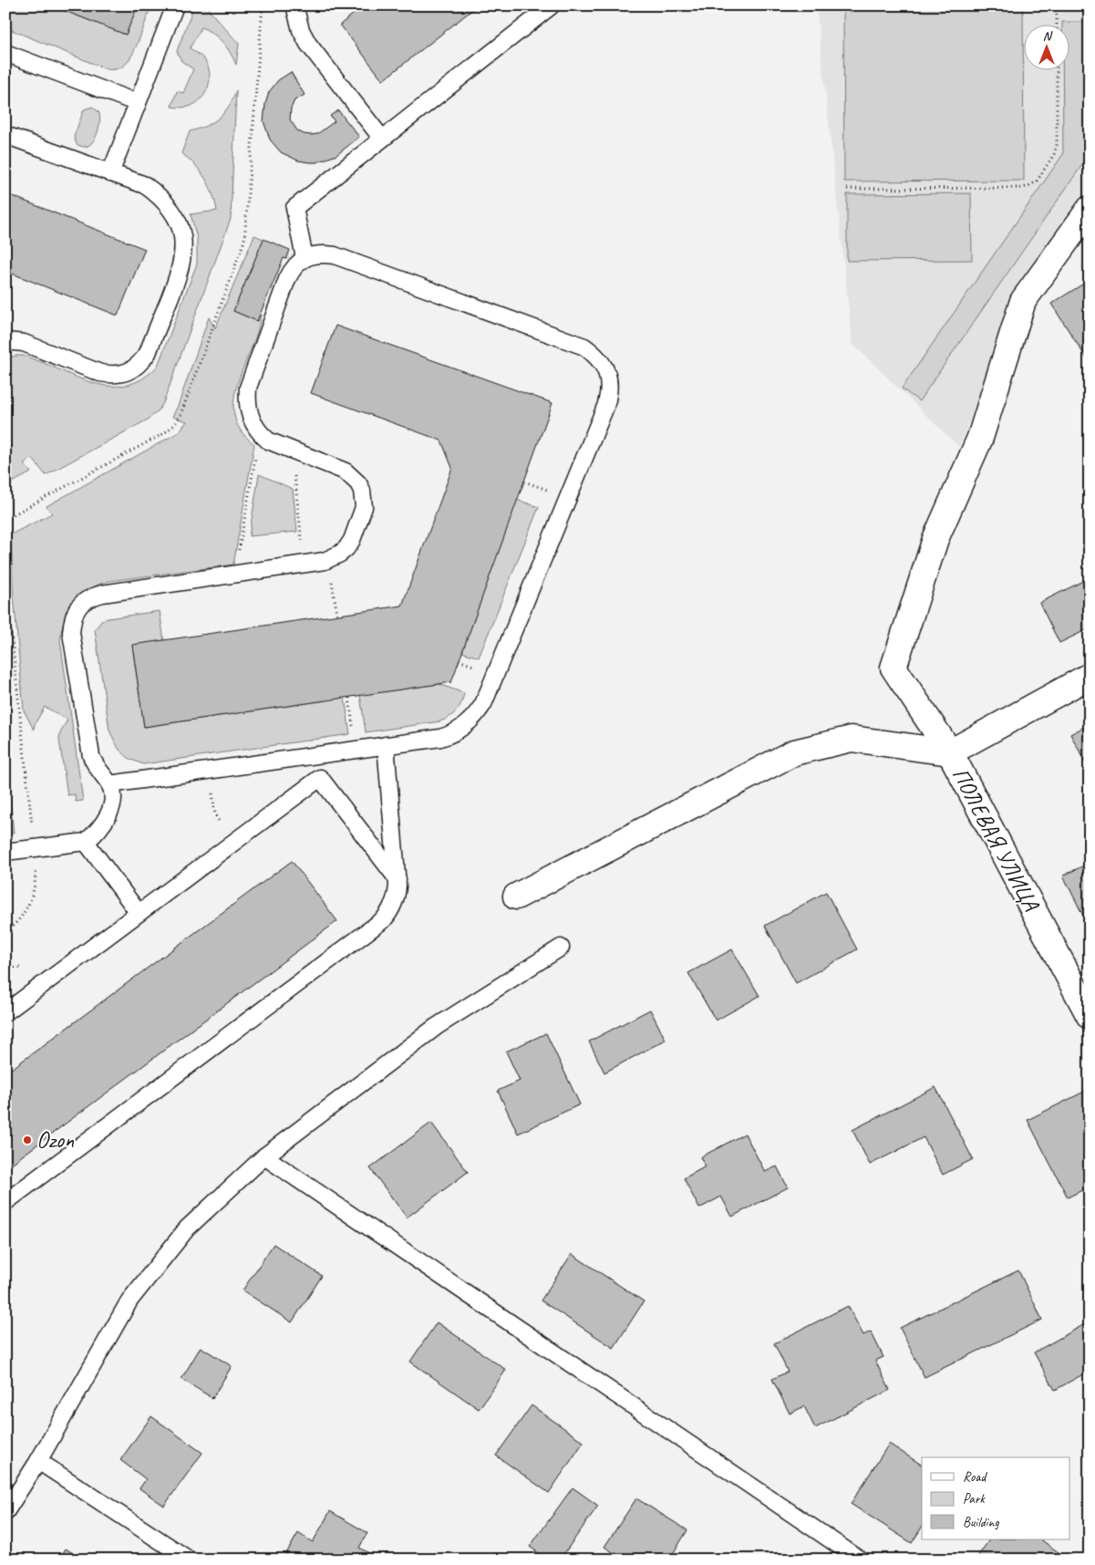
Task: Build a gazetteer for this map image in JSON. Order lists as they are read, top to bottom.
{
  "streets": {
    "street": ["ПОЛЕВАЯ УЛИЦА"]
  },
  "places": ["Ozon"],
  "legend": ["Road", "Park", "Building"],
  "north": "top"
}
